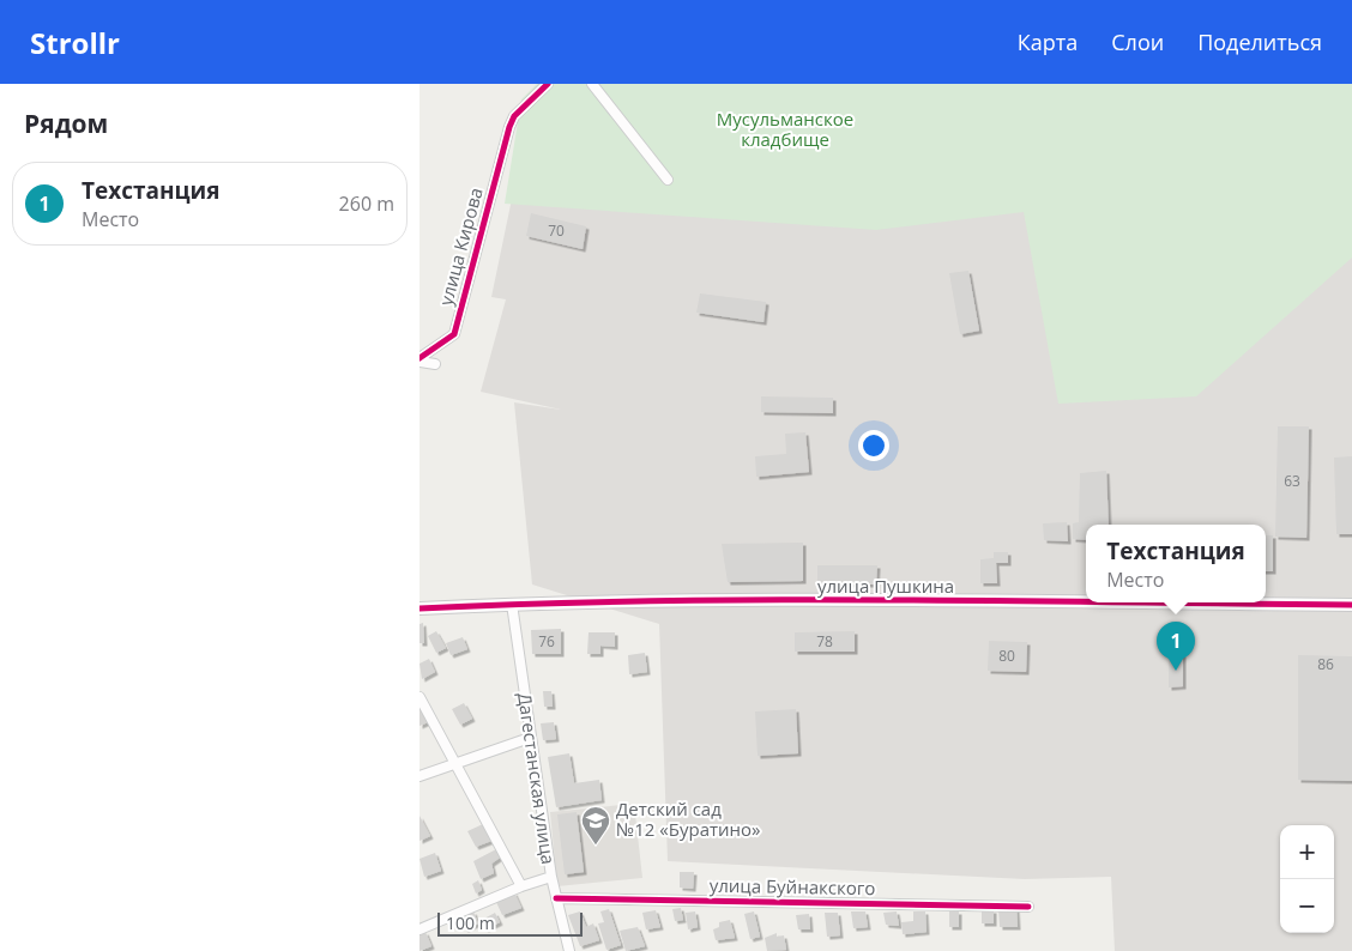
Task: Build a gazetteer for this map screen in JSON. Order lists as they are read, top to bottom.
{
  "streets": {
    "street": [
      "улица Кирова",
      "улица Пушкина",
      "Дагестанская улица",
      "улица Буйнакского"
    ]
  },
  "crossings": [
    ["улица Пушкина", "Дагестанская улица"],
    ["Дагестанская улица", "улица Буйнакского"]
  ],
  "parks": ["Мусульманское кладбище"],
  "places": {
    "school or university": ["Детский сад №12 «Буратино»"]
  },
  "house_numbers": [
    "70",
    "63",
    "76",
    "78",
    "80",
    "86"
  ],
  "scale_bar": "100 m",
  "page": {
    "header": "Strollr",
    "nav": ["Карта", "Слои", "Поделиться"],
    "heading": "Рядом",
    "list": [
      {
        "mark": "1",
        "name": "Техстанция",
        "note": "Место",
        "value": "260 m"
      }
    ],
    "popup": ["Техстанция", "Место"],
    "pins": "1",
    "map_buttons": ["+", "−"],
    "scale": "100 m"
  }
}
